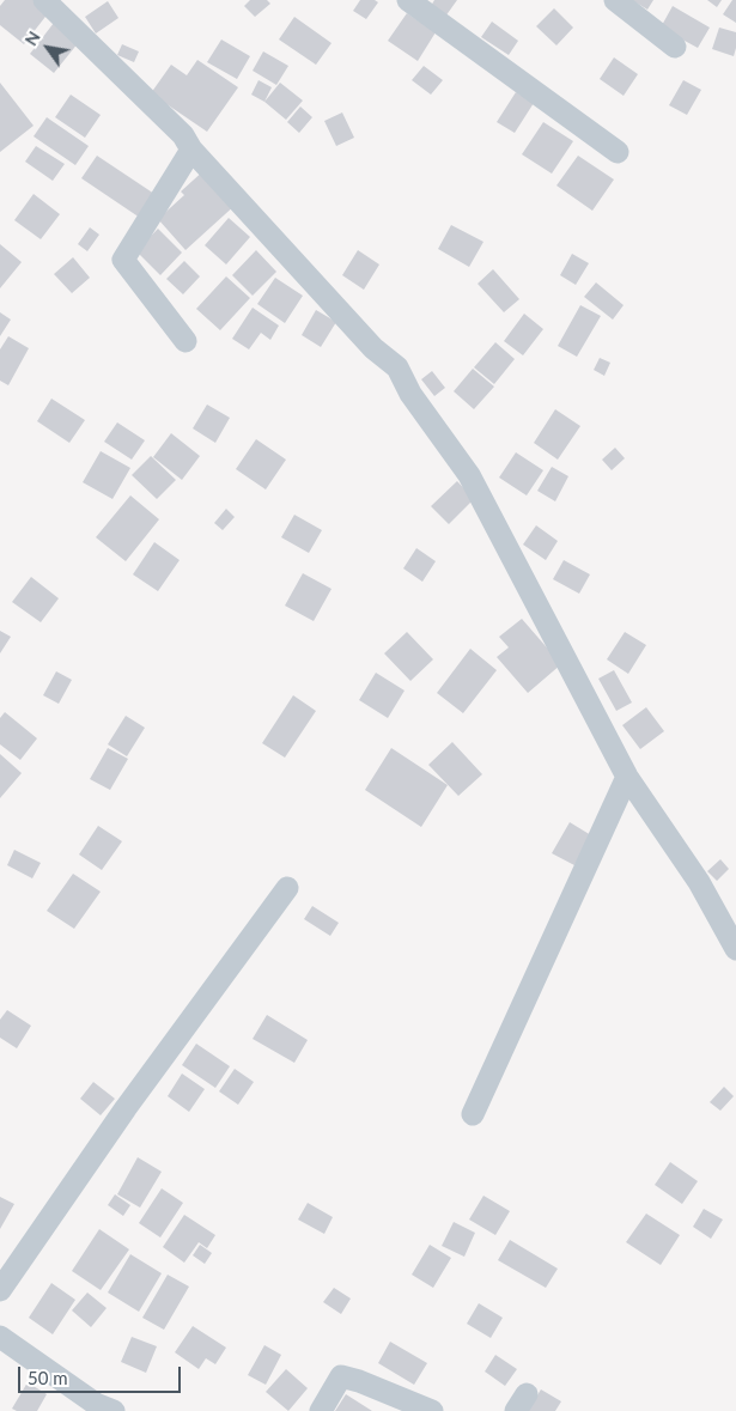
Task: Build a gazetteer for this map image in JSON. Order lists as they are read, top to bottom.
{
  "scale_bar": "50 m",
  "north": "top left"
}
